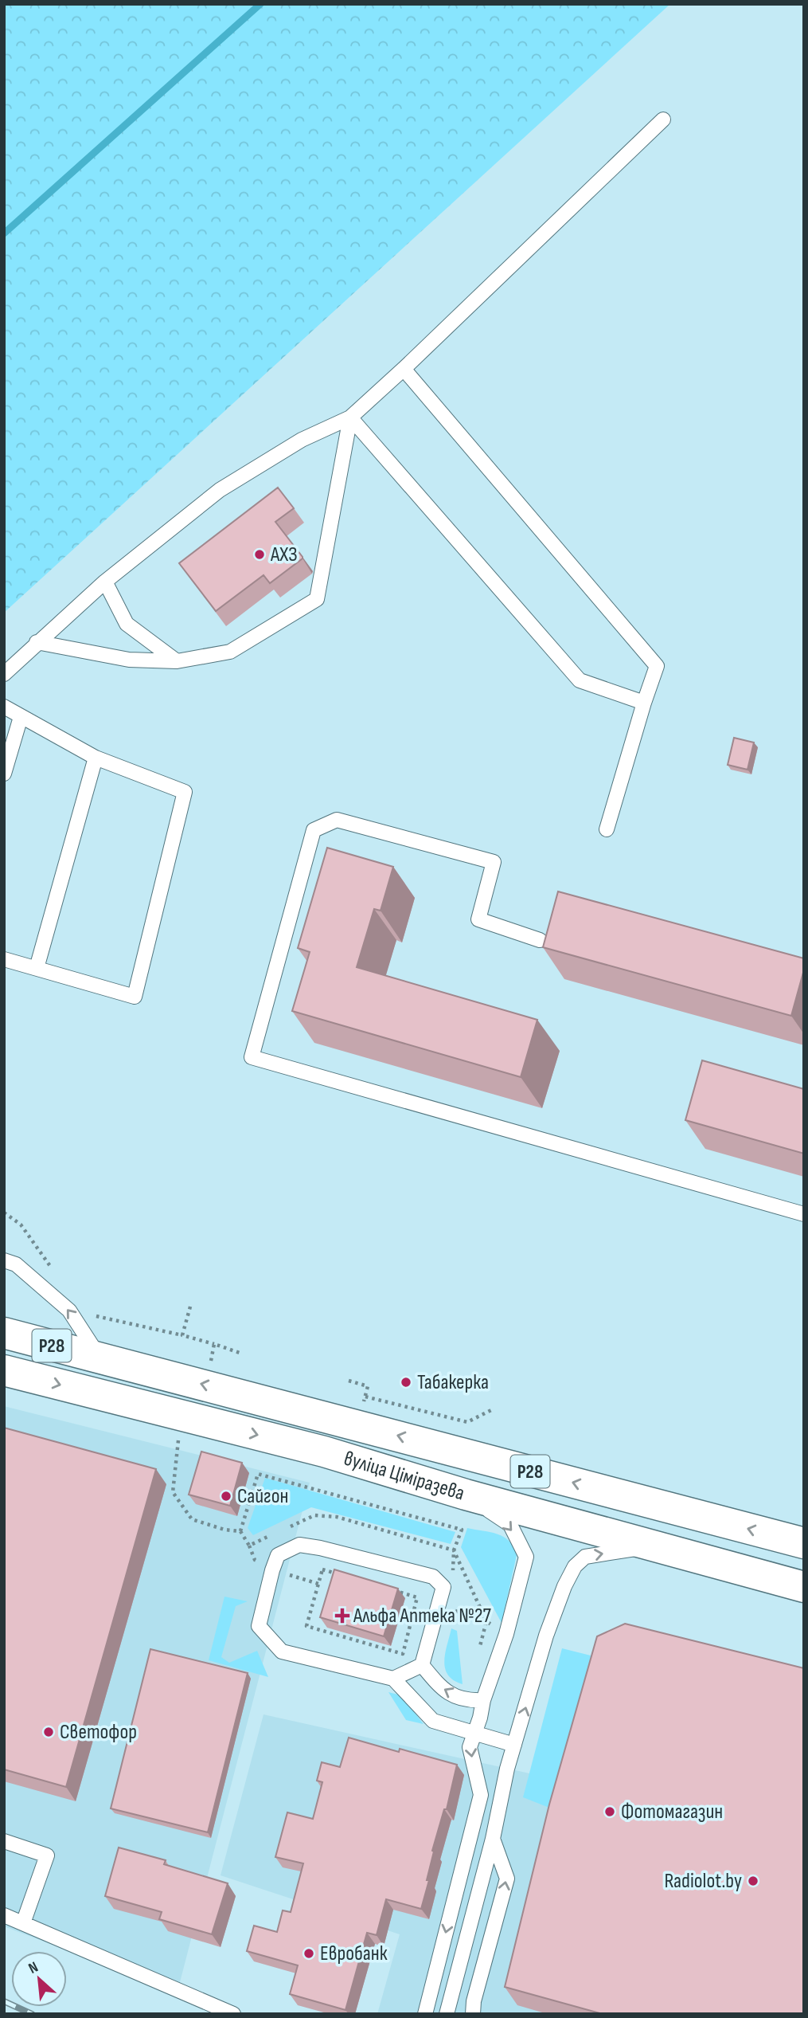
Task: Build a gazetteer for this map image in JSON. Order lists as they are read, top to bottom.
{
  "streets": {
    "main road": ["Р28", "вуліца Ціміразева"]
  },
  "places": {
    "other": [
      "АХЗ",
      "Табакерка",
      "Сайгон",
      "Светофор",
      "Фотомагазин",
      "Radiolot.by",
      "Евробанк"
    ],
    "health": ["Альфа Аптека №27"]
  },
  "north": "top left"
}
